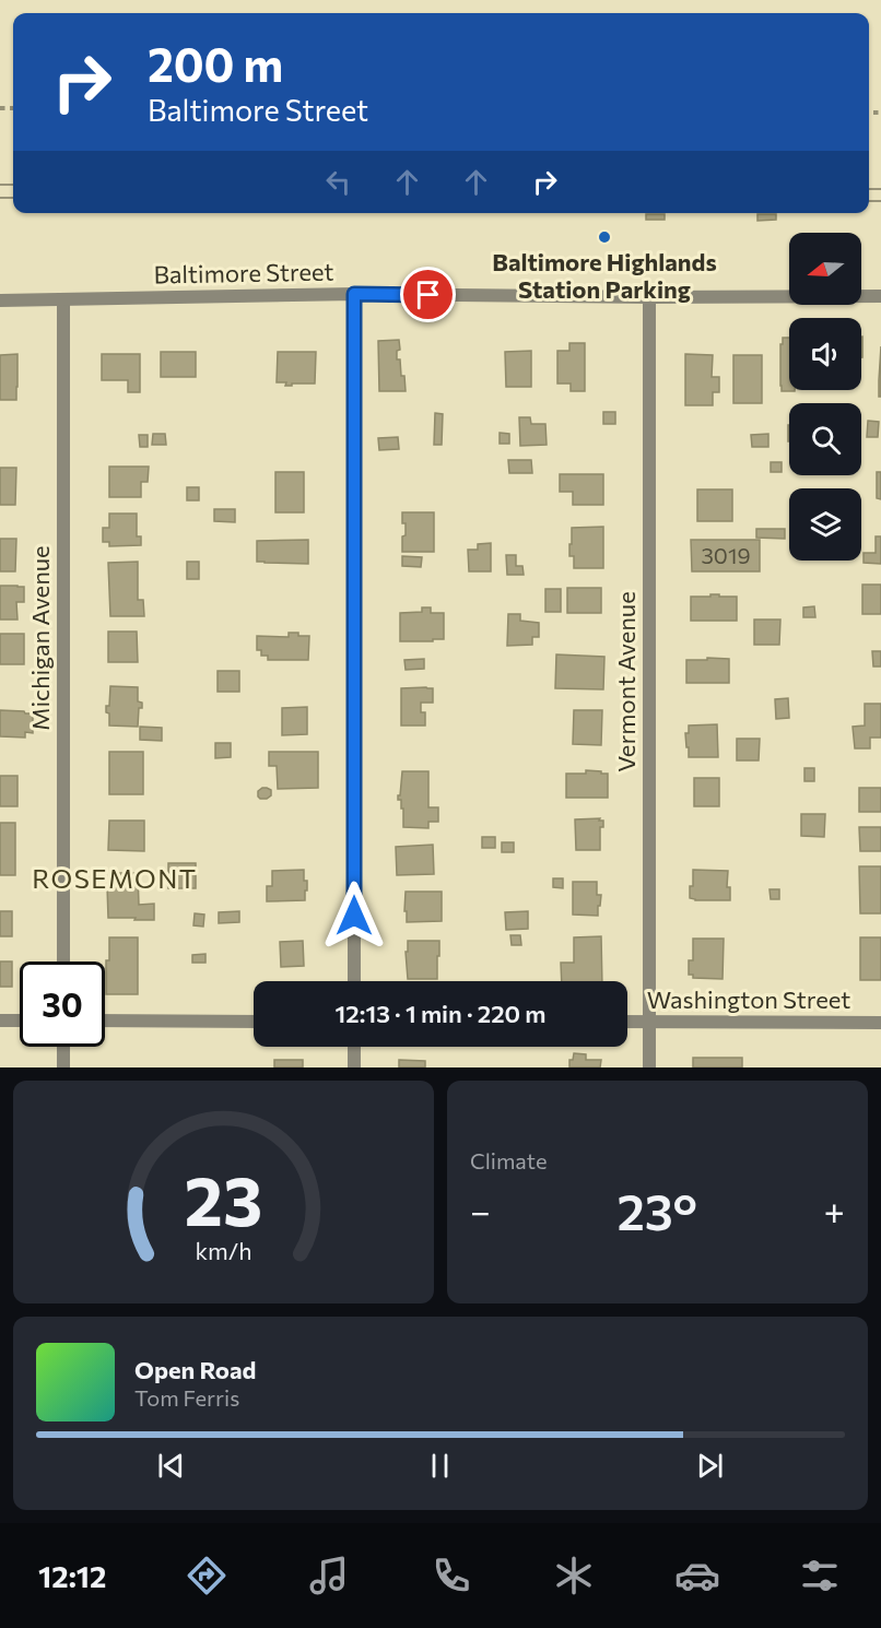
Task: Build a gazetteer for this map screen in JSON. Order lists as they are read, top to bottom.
{
  "streets": {
    "street": [
      "Baltimore Street",
      "Michigan Avenue",
      "Vermont Avenue",
      "Washington Street"
    ]
  },
  "crossings": [
    ["Baltimore Street", "Michigan Avenue"],
    ["Baltimore Street", "Vermont Avenue"],
    ["Vermont Avenue", "Washington Street"]
  ],
  "districts": ["ROSEMONT"],
  "places": ["Baltimore Highlands Station Parking"],
  "house_numbers": ["3019"],
  "north": "left",
  "page": {
    "turn": ["200 m", "Baltimore Street"],
    "limit": "30",
    "trip": "12:13 · 1 min · 220 m",
    "tile": "Climate",
    "heat": ["−", "23°", "+"],
    "song": ["Open Road", "Tom Ferris"],
    "tabs": "12:12",
    "gauge": ["23", "km/h"]
  }
}
